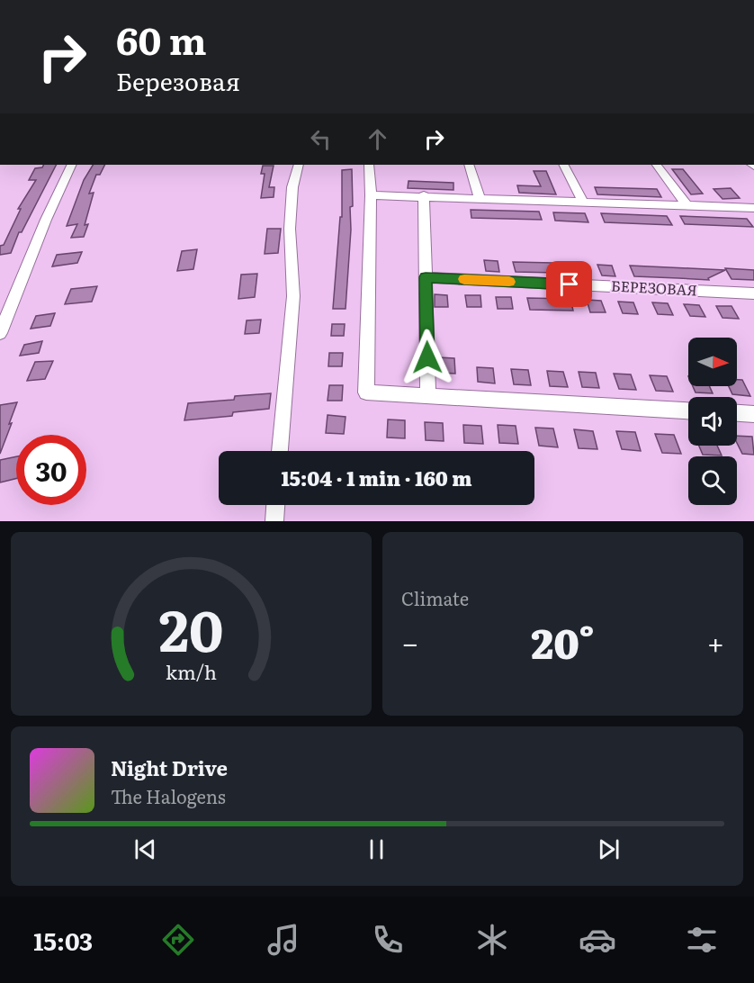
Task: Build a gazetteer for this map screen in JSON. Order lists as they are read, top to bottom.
{
  "streets": {
    "street": ["БЕРЕЗОВАЯ"]
  },
  "north": "right",
  "page": {
    "turn": ["60 m", "Березовая"],
    "limit": "30",
    "trip": "15:04 · 1 min · 160 m",
    "tile": "Climate",
    "heat": ["−", "20°", "+"],
    "song": ["Night Drive", "The Halogens"],
    "tabs": "15:03",
    "gauge": ["20", "km/h"]
  }
}
